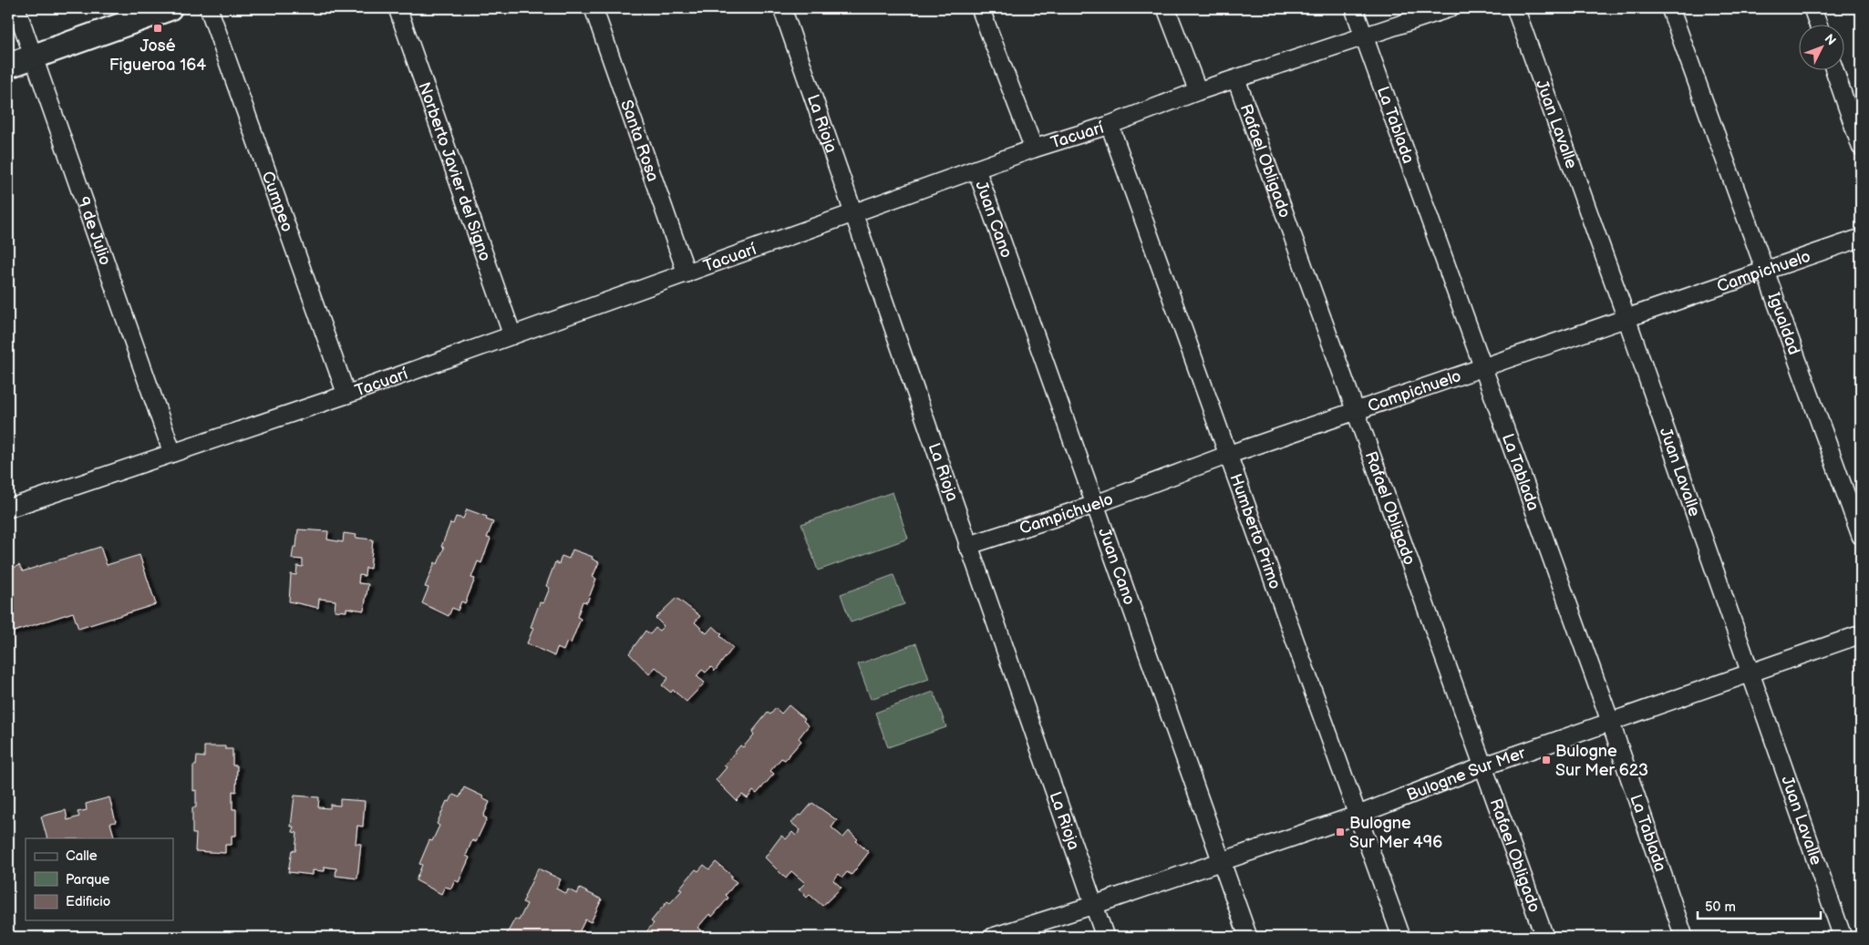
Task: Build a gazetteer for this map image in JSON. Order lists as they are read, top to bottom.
{
  "streets": {
    "street": [
      "La Rioja",
      "Juan Lavalle",
      "La Tablada",
      "Tacuarí",
      "Santa Rosa",
      "Rafael Obligado",
      "Norberto Javier del Signo",
      "Cumpeo",
      "Juan Cano",
      "9 de Julio",
      "Campichuelo",
      "Igualdad",
      "Humberto Primo",
      "Bulogne Sur Mer"
    ]
  },
  "crossings": [
    ["La Rioja", "Tacuarí"],
    ["La Rioja", "Campichuelo"],
    ["La Rioja", "Bulogne Sur Mer"],
    ["Juan Lavalle", "Campichuelo"],
    ["Juan Lavalle", "Bulogne Sur Mer"],
    ["La Tablada", "Tacuarí"],
    ["La Tablada", "Campichuelo"],
    ["La Tablada", "Bulogne Sur Mer"],
    ["Tacuarí", "Santa Rosa"],
    ["Tacuarí", "Rafael Obligado"],
    ["Tacuarí", "Norberto Javier del Signo"],
    ["Tacuarí", "Cumpeo"],
    ["Tacuarí", "Juan Cano"],
    ["Tacuarí", "9 de Julio"],
    ["Tacuarí", "Humberto Primo"],
    ["Rafael Obligado", "Campichuelo"],
    ["Rafael Obligado", "Bulogne Sur Mer"],
    ["Juan Cano", "Campichuelo"],
    ["Juan Cano", "Bulogne Sur Mer"],
    ["Campichuelo", "Igualdad"],
    ["Campichuelo", "Humberto Primo"],
    ["Humberto Primo", "Bulogne Sur Mer"]
  ],
  "places": {
    "transit": ["José Figueroa 164", "Bulogne Sur Mer 623", "Bulogne Sur Mer 496"]
  },
  "legend": ["Calle", "Parque", "Edificio"],
  "scale_bar": "50 m",
  "north": "top right"
}
